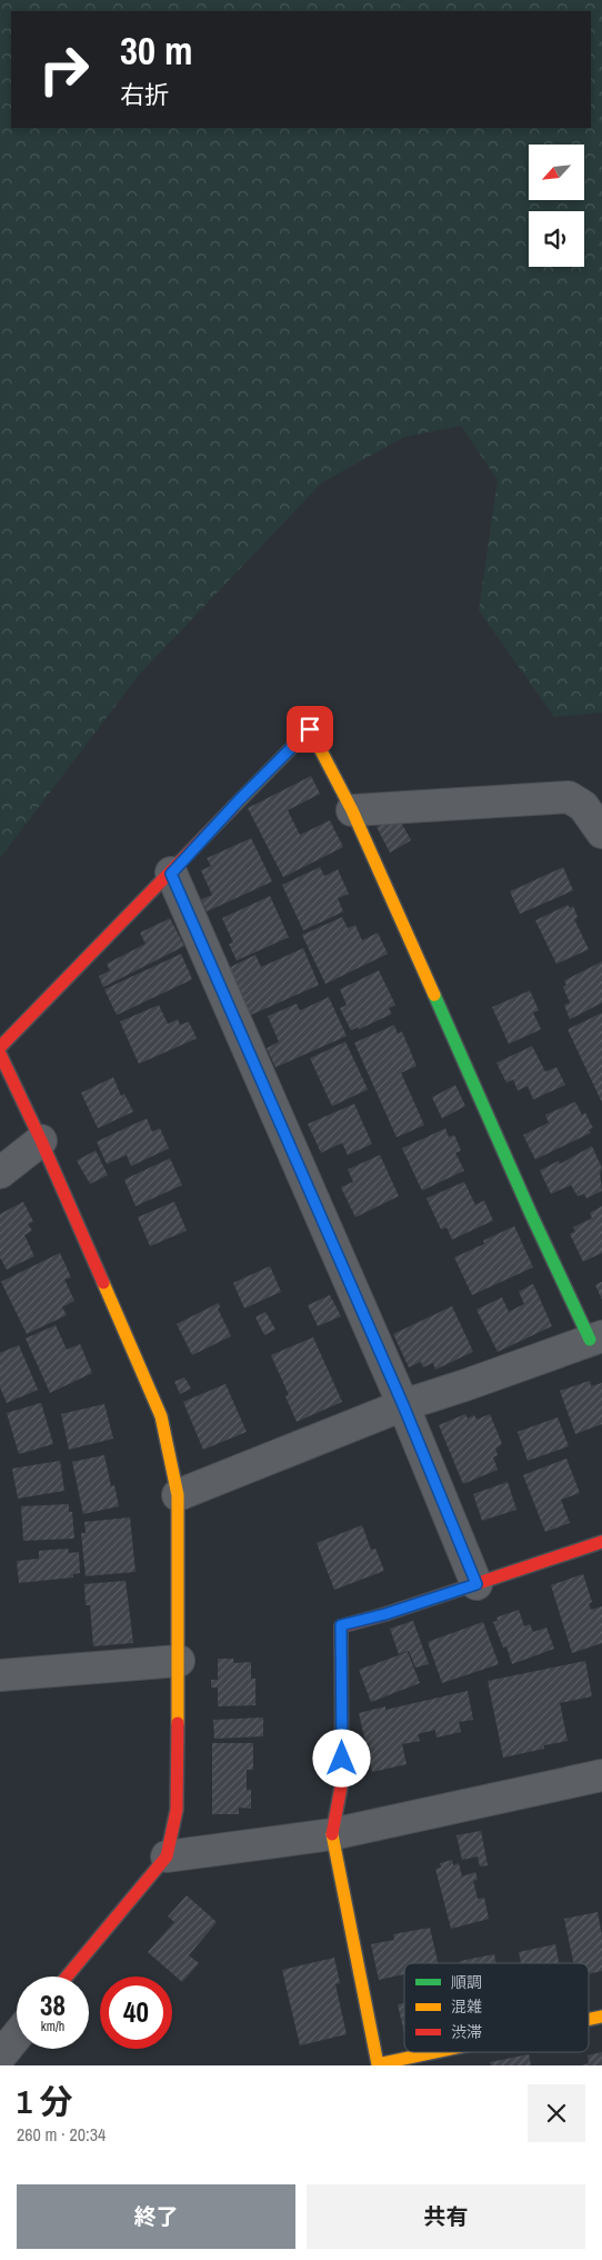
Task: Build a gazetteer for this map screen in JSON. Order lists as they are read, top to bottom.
{
  "legend": ["順調", "混雑", "渋滞"],
  "north": "bottom left",
  "page": {
    "turn": ["30 m", "右折"],
    "speed": "38 km/h",
    "limit": "40",
    "heading": ["1 分", "260 m · 20:34"],
    "buttons": ["終了", "共有"]
  }
}
